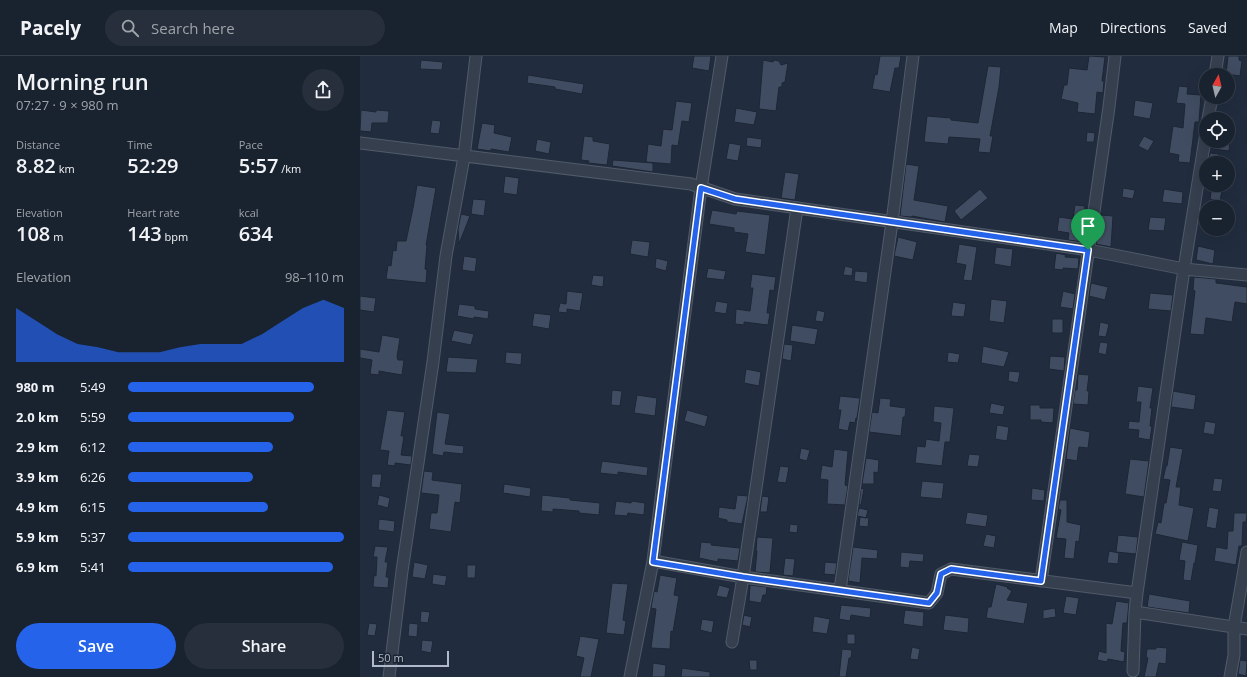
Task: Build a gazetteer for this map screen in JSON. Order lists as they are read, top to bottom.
{
  "scale_bar": "50 m",
  "north": "top",
  "page": {
    "header": "Pacely",
    "search": "Search here",
    "nav": ["Map", "Directions", "Saved"],
    "heading": ["Morning run", "07:27 · 9 × 980 m"],
    "map_buttons": ["+", "−"],
    "stats": [
      ["Distance", "8.82 km"],
      ["Time", "52:29"],
      ["Pace", "5:57 /km"],
      ["Elevation", "108 m"],
      ["Heart rate", "143 bpm"],
      ["kcal", "634"]
    ],
    "chart": ["Elevation", "98–110 m"],
    "list": [
      {
        "name": "980 m",
        "note": "5:49"
      },
      {
        "name": "2.0 km",
        "note": "5:59"
      },
      {
        "name": "2.9 km",
        "note": "6:12"
      },
      {
        "name": "3.9 km",
        "note": "6:26"
      },
      {
        "name": "4.9 km",
        "note": "6:15"
      },
      {
        "name": "5.9 km",
        "note": "5:37"
      },
      {
        "name": "6.9 km",
        "note": "5:41"
      }
    ],
    "buttons": ["Save", "Share"],
    "scale": "50 m"
  }
}
